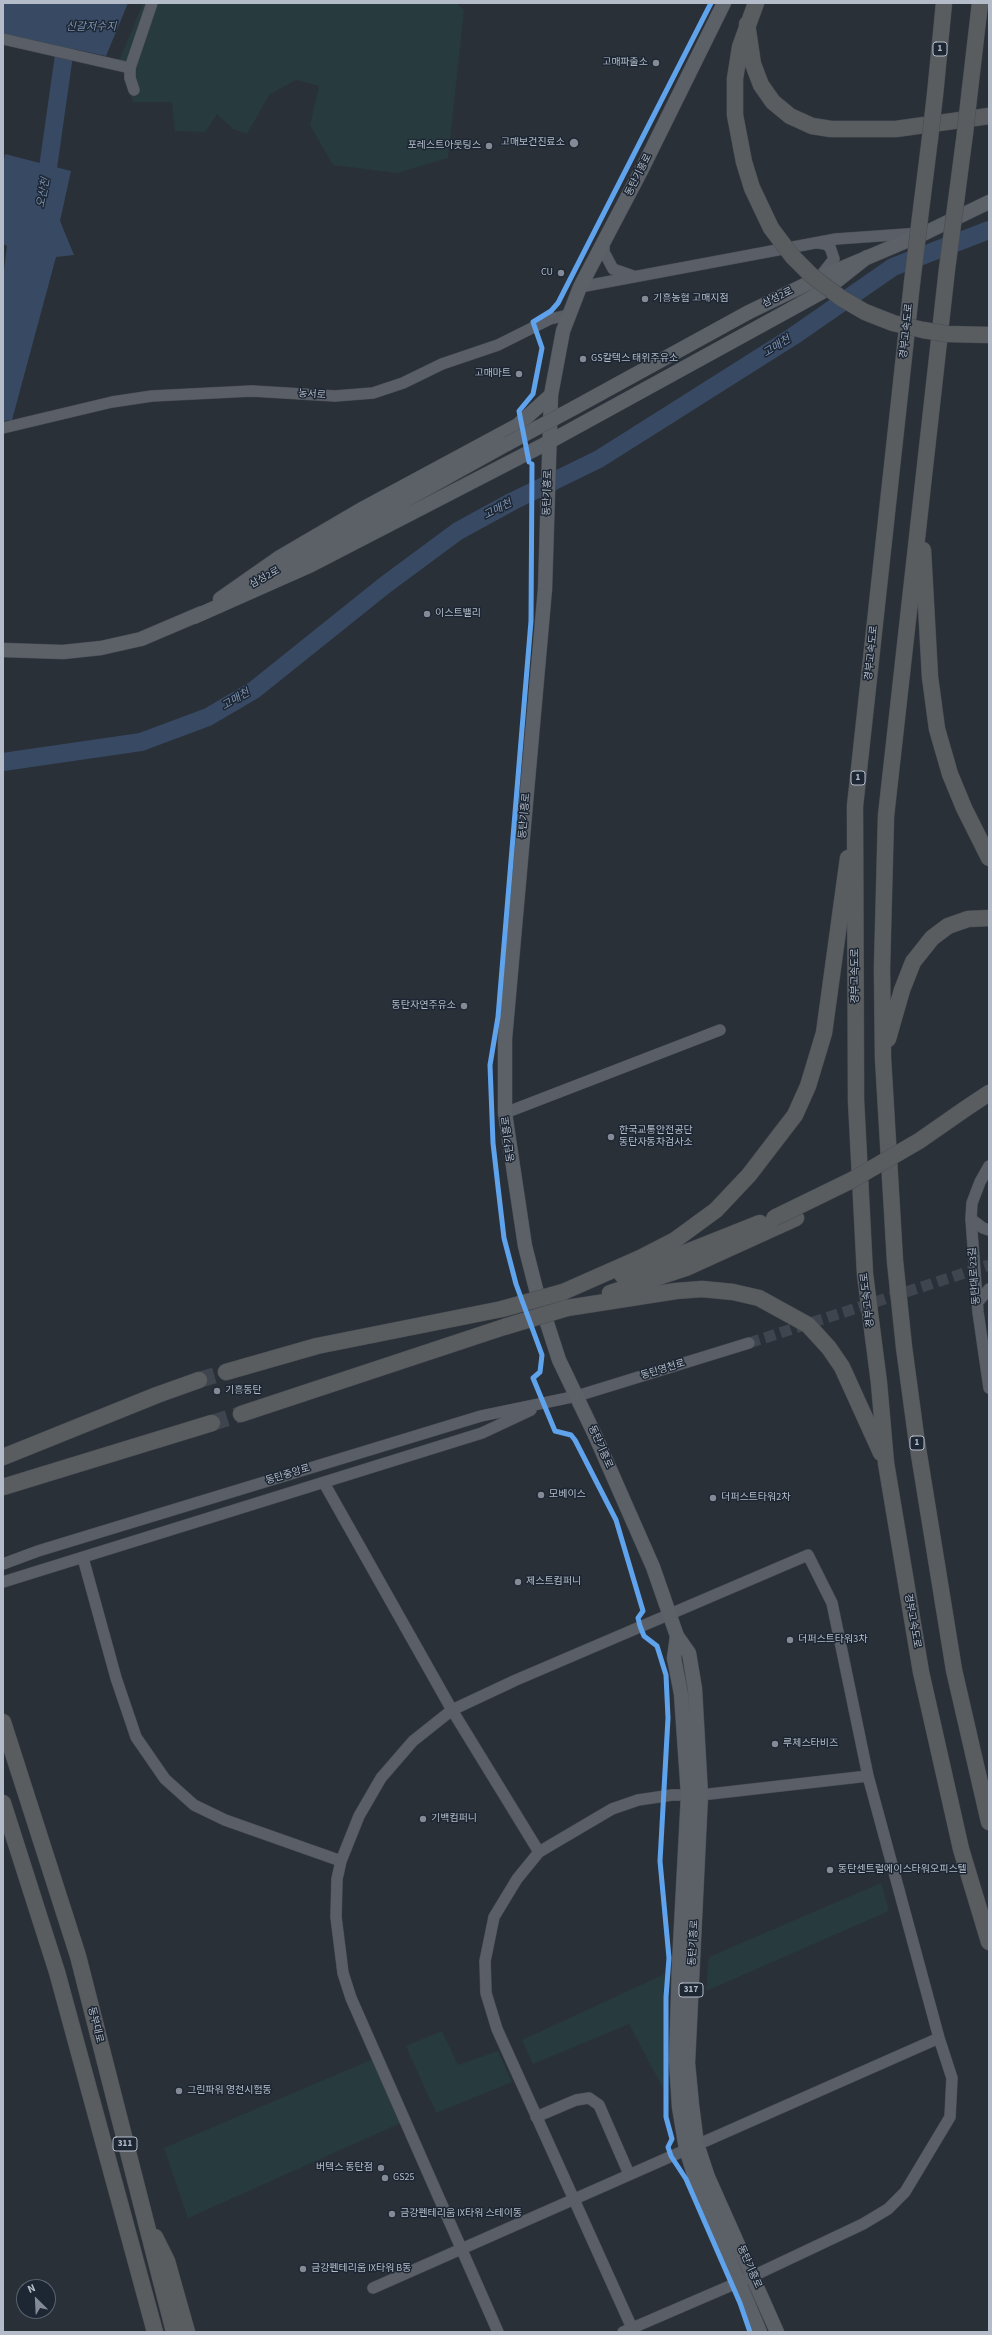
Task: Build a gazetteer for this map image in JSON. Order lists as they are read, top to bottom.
{
  "streets": {
    "highway": [
      "1",
      "경부고속도로",
      "동부대로",
      "311"
    ],
    "main road": ["동탄기흥로", "삼성2로", "317"],
    "street": [
      "농서로",
      "동탄대로 23길",
      "동탄영천로",
      "동탄중앙로"
    ]
  },
  "crossings": [
    ["동탄기흥로", "농서로"],
    ["동탄기흥로", "동탄영천로"],
    ["동탄기흥로", "동탄중앙로"],
    ["동탄영천로", "동탄중앙로"]
  ],
  "water": ["신갈저수지", "오산천", "고매천"],
  "places": [
    "고매파출소",
    "고매보건진료소",
    "포레스트아웃팅스",
    "CU",
    "기흥농협 고매지점",
    "GS칼텍스 태위주유소",
    "고매마트",
    "이스트밸리",
    "동탄자연주유소",
    "한국교통안전공단 동탄자동차검사소",
    "기흥동탄",
    "모베이스",
    "더퍼스트타워2차",
    "제스트컴퍼니",
    "더퍼스트타워3차",
    "루체스타비즈",
    "기백컴퍼니",
    "동탄센트럴에이스타워오피스텔",
    "그린파워 영천시험동",
    "버텍스 동탄점",
    "GS25",
    "금강펜테리움 IX타워 스테이동",
    "금강펜테리움 IX타워 B동"
  ],
  "north": "top left"
}
